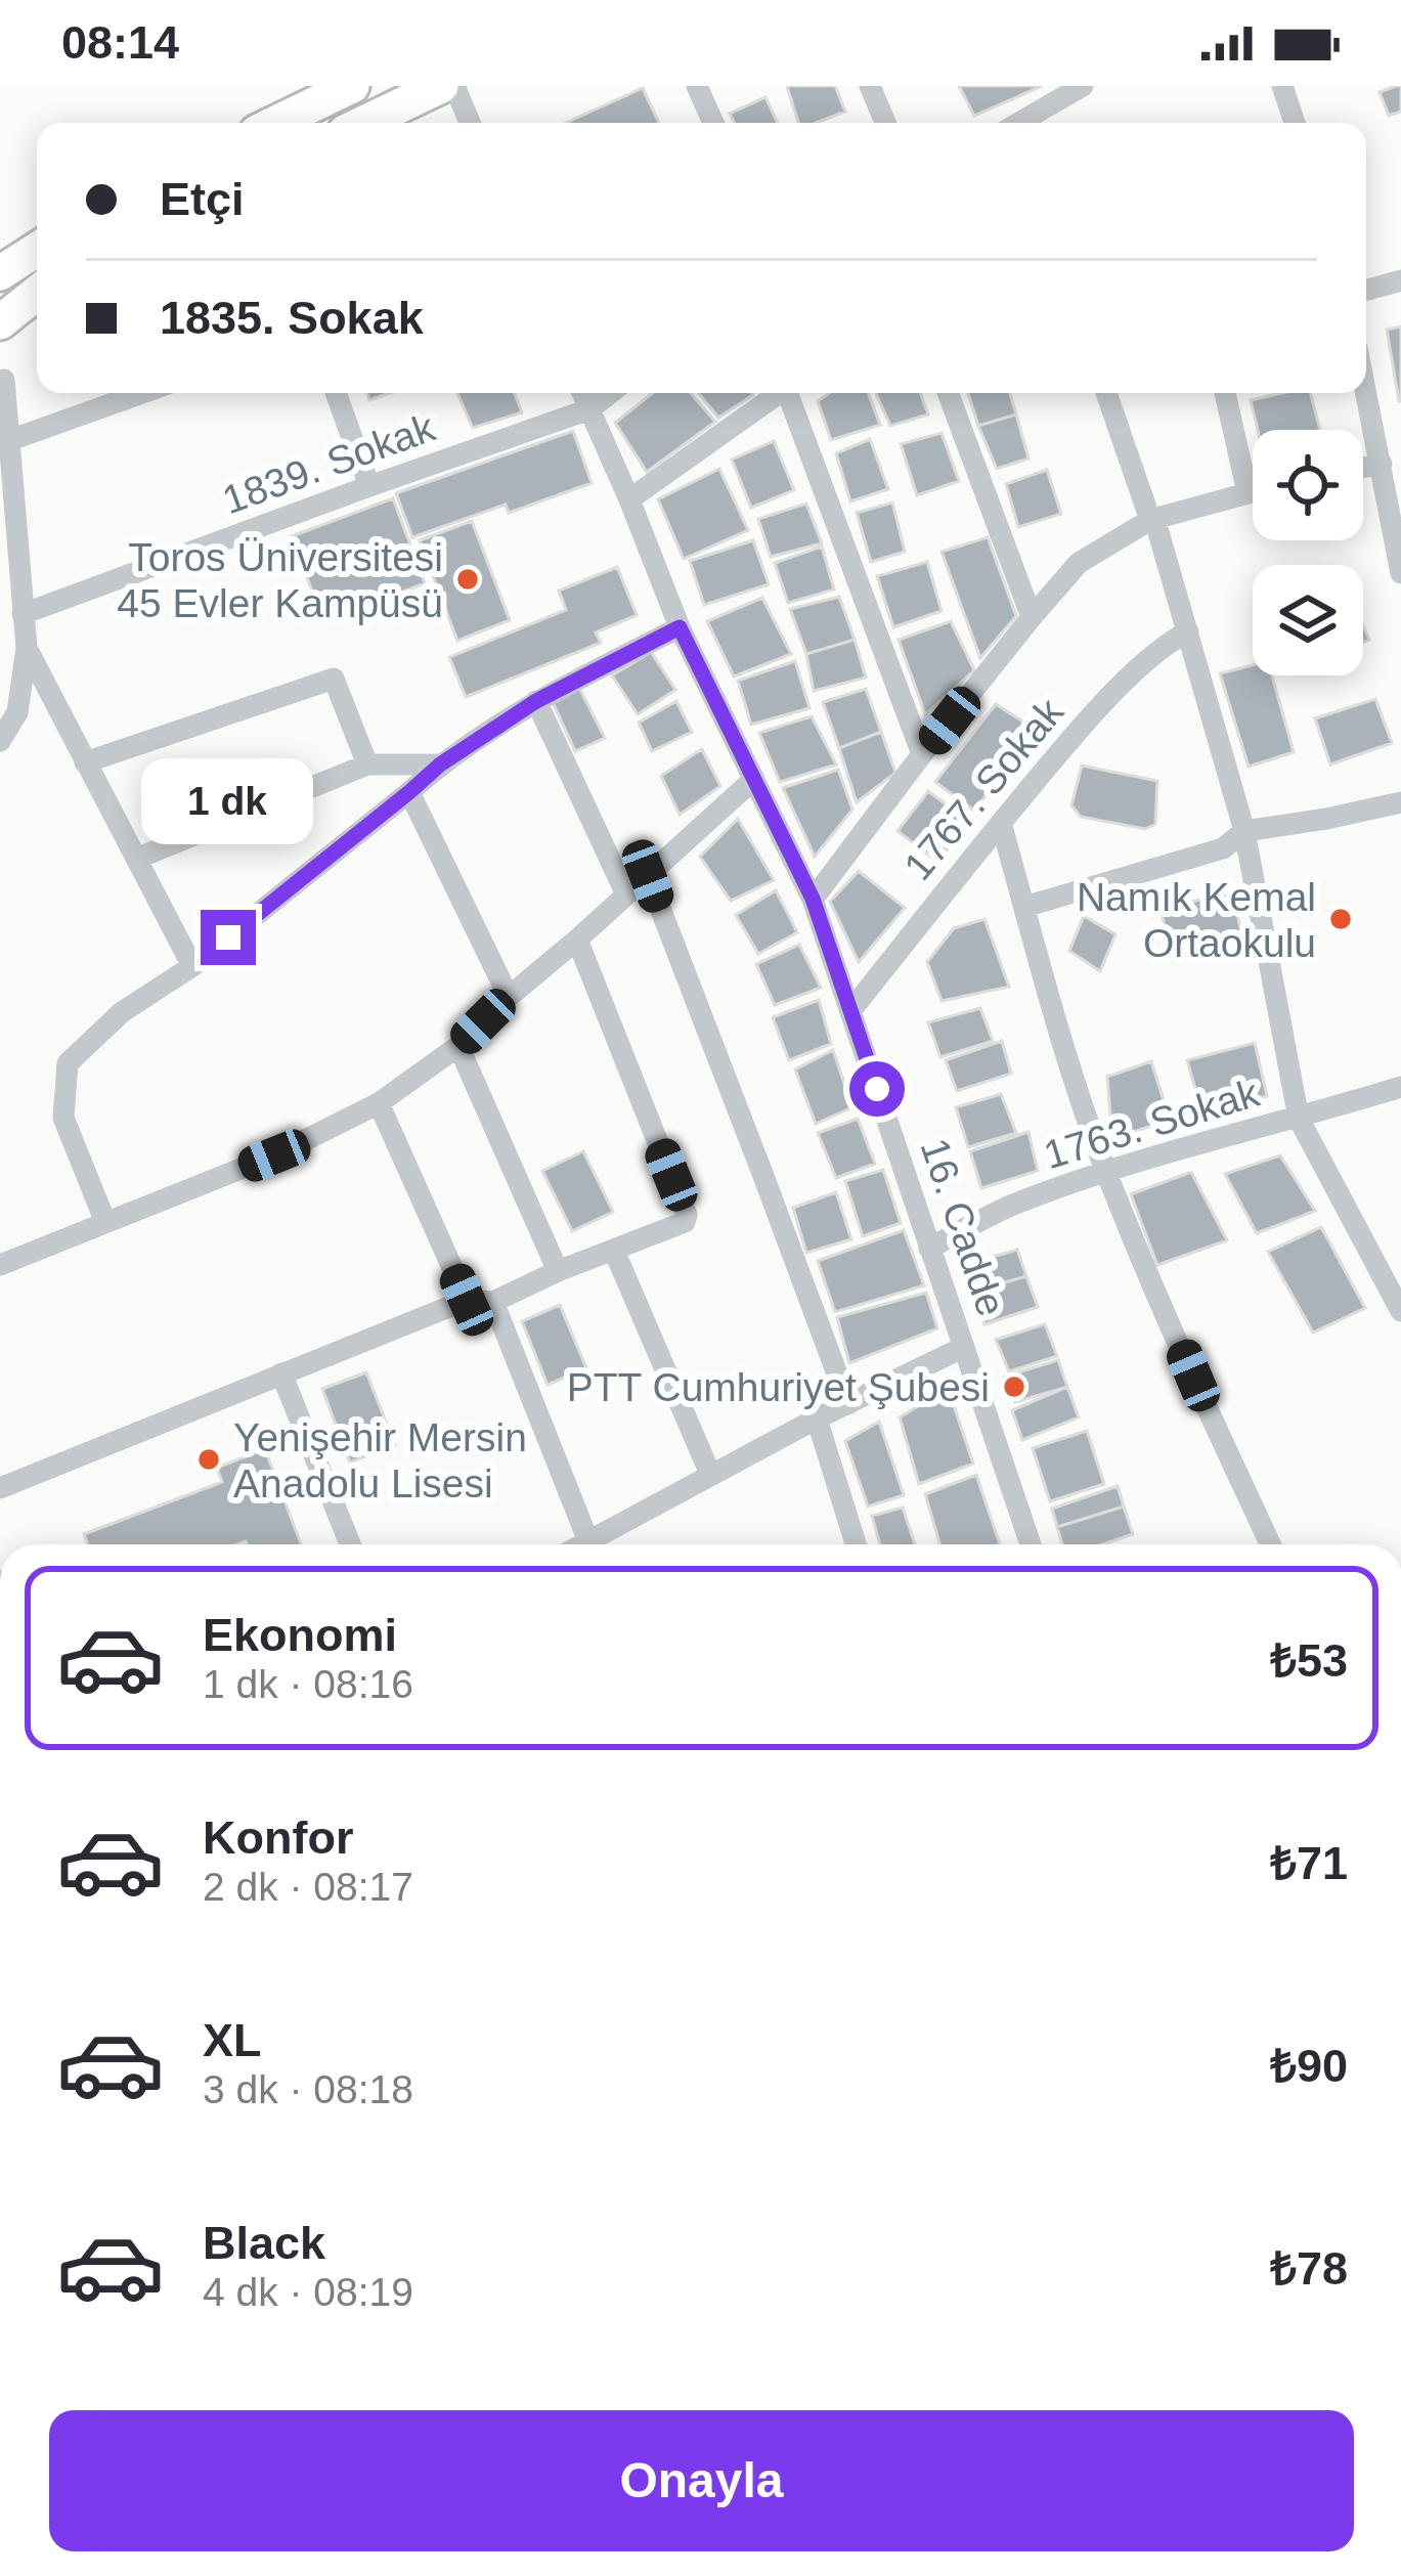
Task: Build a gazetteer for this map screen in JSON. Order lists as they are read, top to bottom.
{
  "streets": {
    "street": [
      "1839. Sokak",
      "1767. Sokak",
      "1763. Sokak",
      "16. Cadde"
    ]
  },
  "crossings": [
    ["1839. Sokak", "16. Cadde"],
    ["1767. Sokak", "16. Cadde"],
    ["1763. Sokak", "16. Cadde"]
  ],
  "places": [
    "Toros Üniversitesi 45 Evler Kampüsü",
    "Namık Kemal Ortaokulu",
    "PTT Cumhuriyet Şubesi",
    "Yenişehir Mersin Anadolu Lisesi"
  ],
  "page": {
    "status": "08:14",
    "banner": ["Etçi", "1835. Sokak"],
    "bubble": "1 dk",
    "list": [
      {
        "name": "Ekonomi",
        "note": "1 dk · 08:16",
        "value": "₺53"
      },
      {
        "name": "Konfor",
        "note": "2 dk · 08:17",
        "value": "₺71"
      },
      {
        "name": "XL",
        "note": "3 dk · 08:18",
        "value": "₺90"
      },
      {
        "name": "Black",
        "note": "4 dk · 08:19",
        "value": "₺78"
      }
    ],
    "buttons": "Onayla"
  }
}
